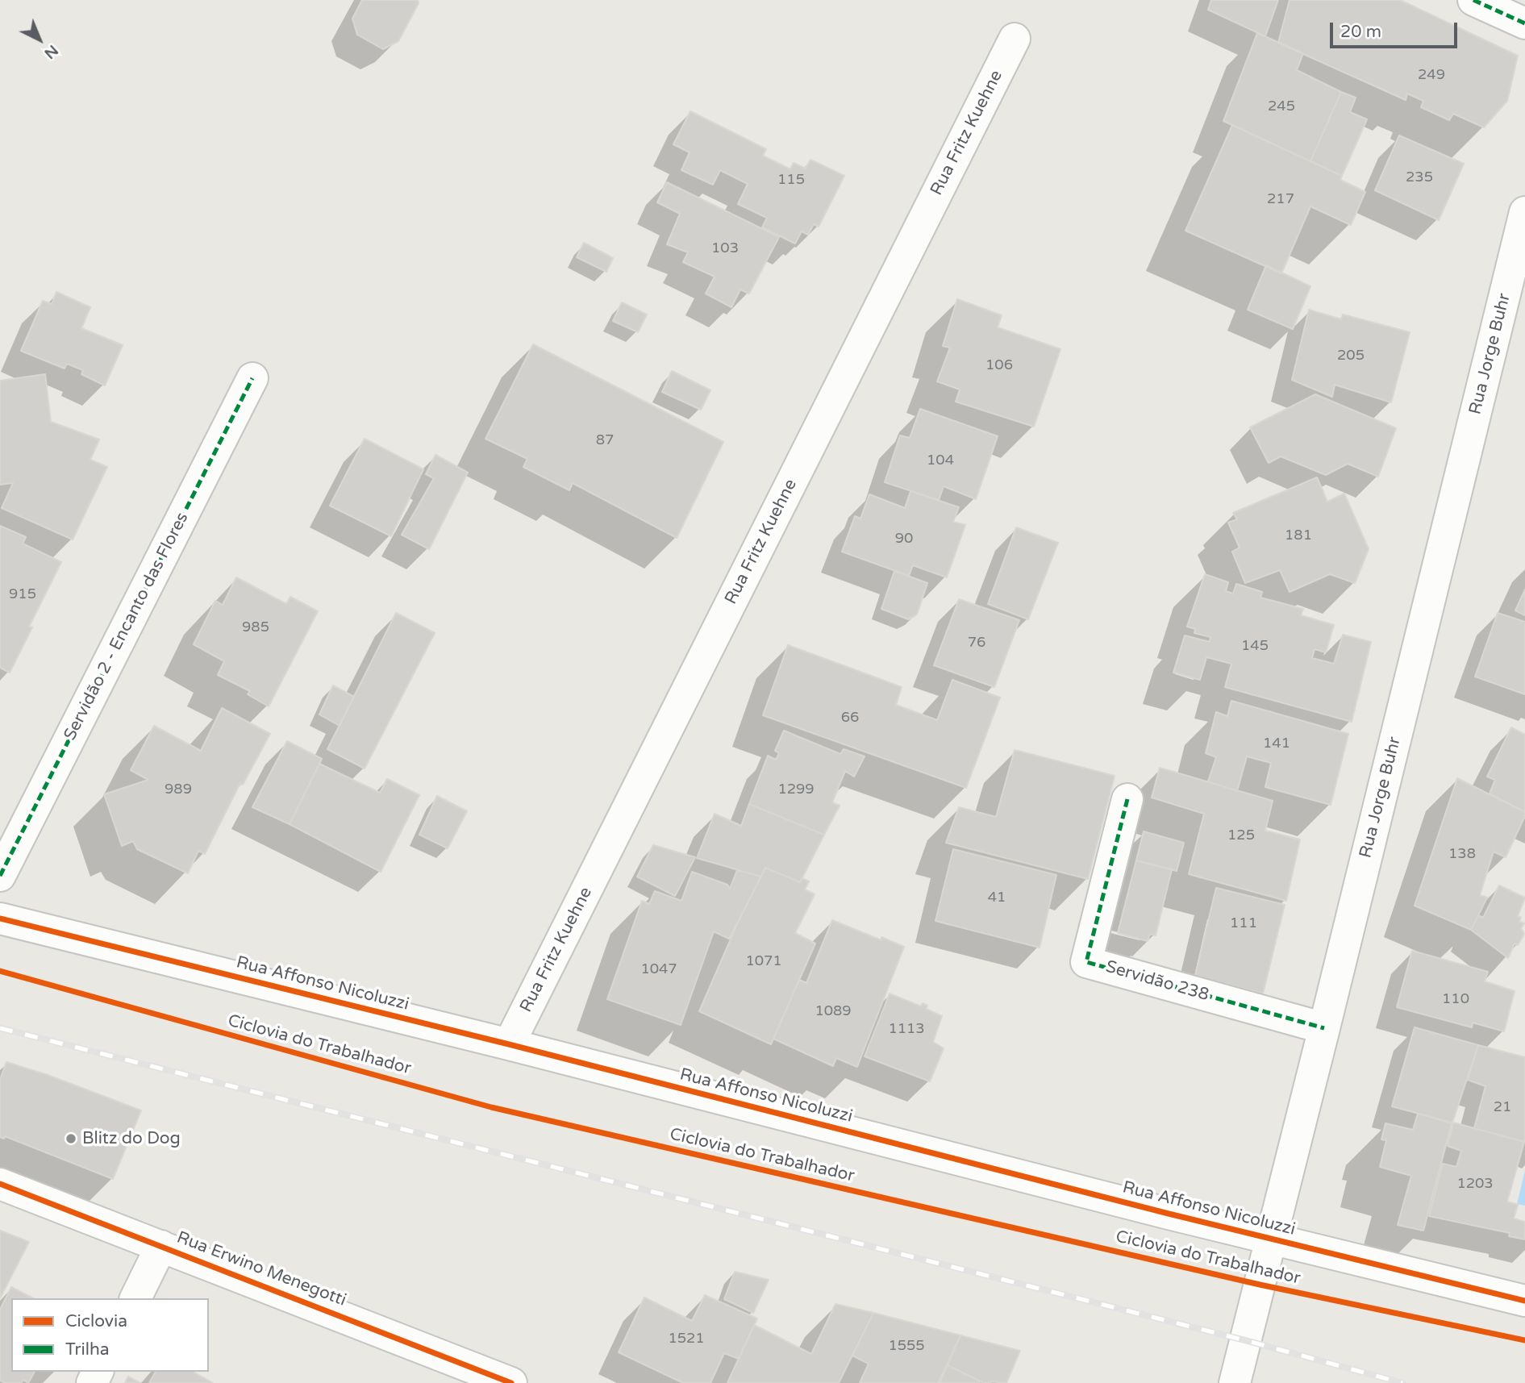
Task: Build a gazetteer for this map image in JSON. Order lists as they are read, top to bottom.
{
  "streets": {
    "street": [
      "Rua Fritz Kuehne",
      "Rua Jorge Buhr",
      "Servidão 2 - Encanto das Flores",
      "Servidão 238",
      "Rua Affonso Nicoluzzi",
      "Rua Erwino Menegotti"
    ],
    "cycle path": ["Ciclovia do Trabalhador"]
  },
  "crossings": [
    ["Rua Fritz Kuehne", "Rua Affonso Nicoluzzi"],
    ["Rua Jorge Buhr", "Servidão 238"],
    ["Rua Jorge Buhr", "Rua Affonso Nicoluzzi"]
  ],
  "places": ["Blitz do Dog"],
  "house_numbers": [
    "249",
    "245",
    "235",
    "115",
    "217",
    "103",
    "205",
    "106",
    "87",
    "104",
    "181",
    "90",
    "915",
    "985",
    "76",
    "145",
    "66",
    "141",
    "989",
    "1299",
    "125",
    "138",
    "41",
    "111",
    "1071",
    "1047",
    "110",
    "1089",
    "1113",
    "21",
    "1203",
    "1521",
    "1555"
  ],
  "legend": ["Ciclovia", "Trilha"],
  "scale_bar": "20 m",
  "north": "bottom right"
}
